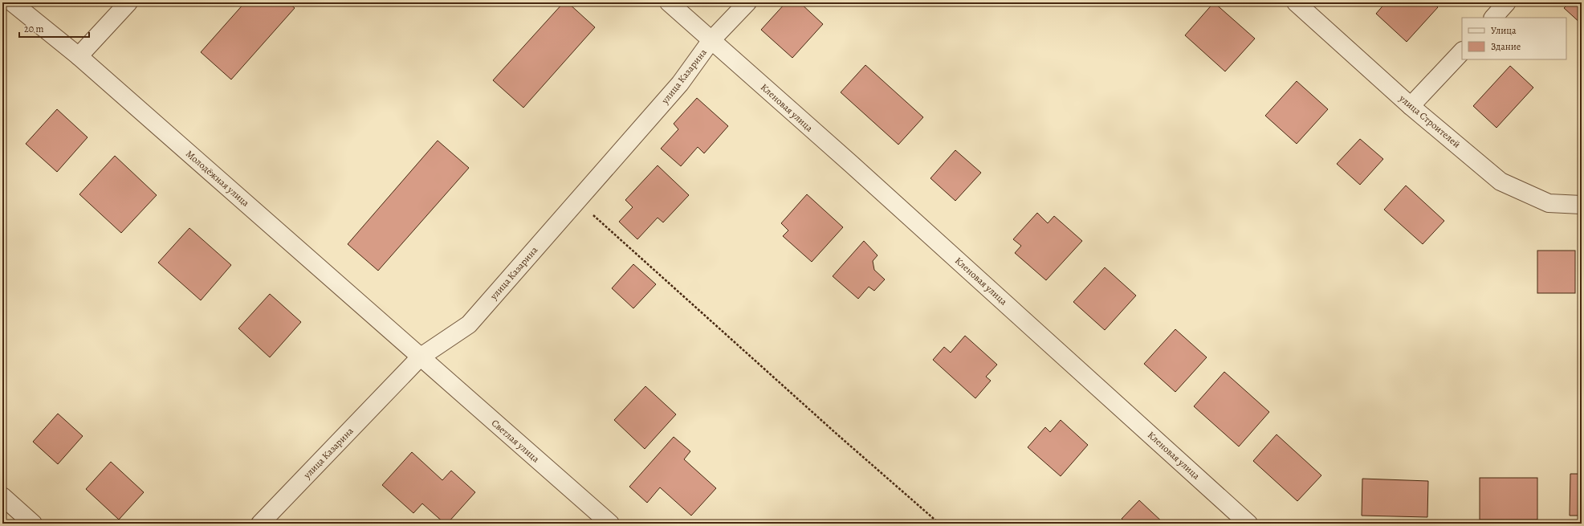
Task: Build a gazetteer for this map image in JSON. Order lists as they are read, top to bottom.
{
  "streets": {
    "street": [
      "улица Казарина",
      "Кленовая улица",
      "улица Строителей",
      "Молодёжная улица",
      "Светлая улица"
    ]
  },
  "crossings": [
    ["улица Казарина", "Кленовая улица"],
    ["улица Казарина", "Молодёжная улица"],
    ["улица Казарина", "Светлая улица"],
    ["Молодёжная улица", "Светлая улица"]
  ],
  "legend": ["Улица", "Здание"],
  "scale_bar": "20 m"
}
